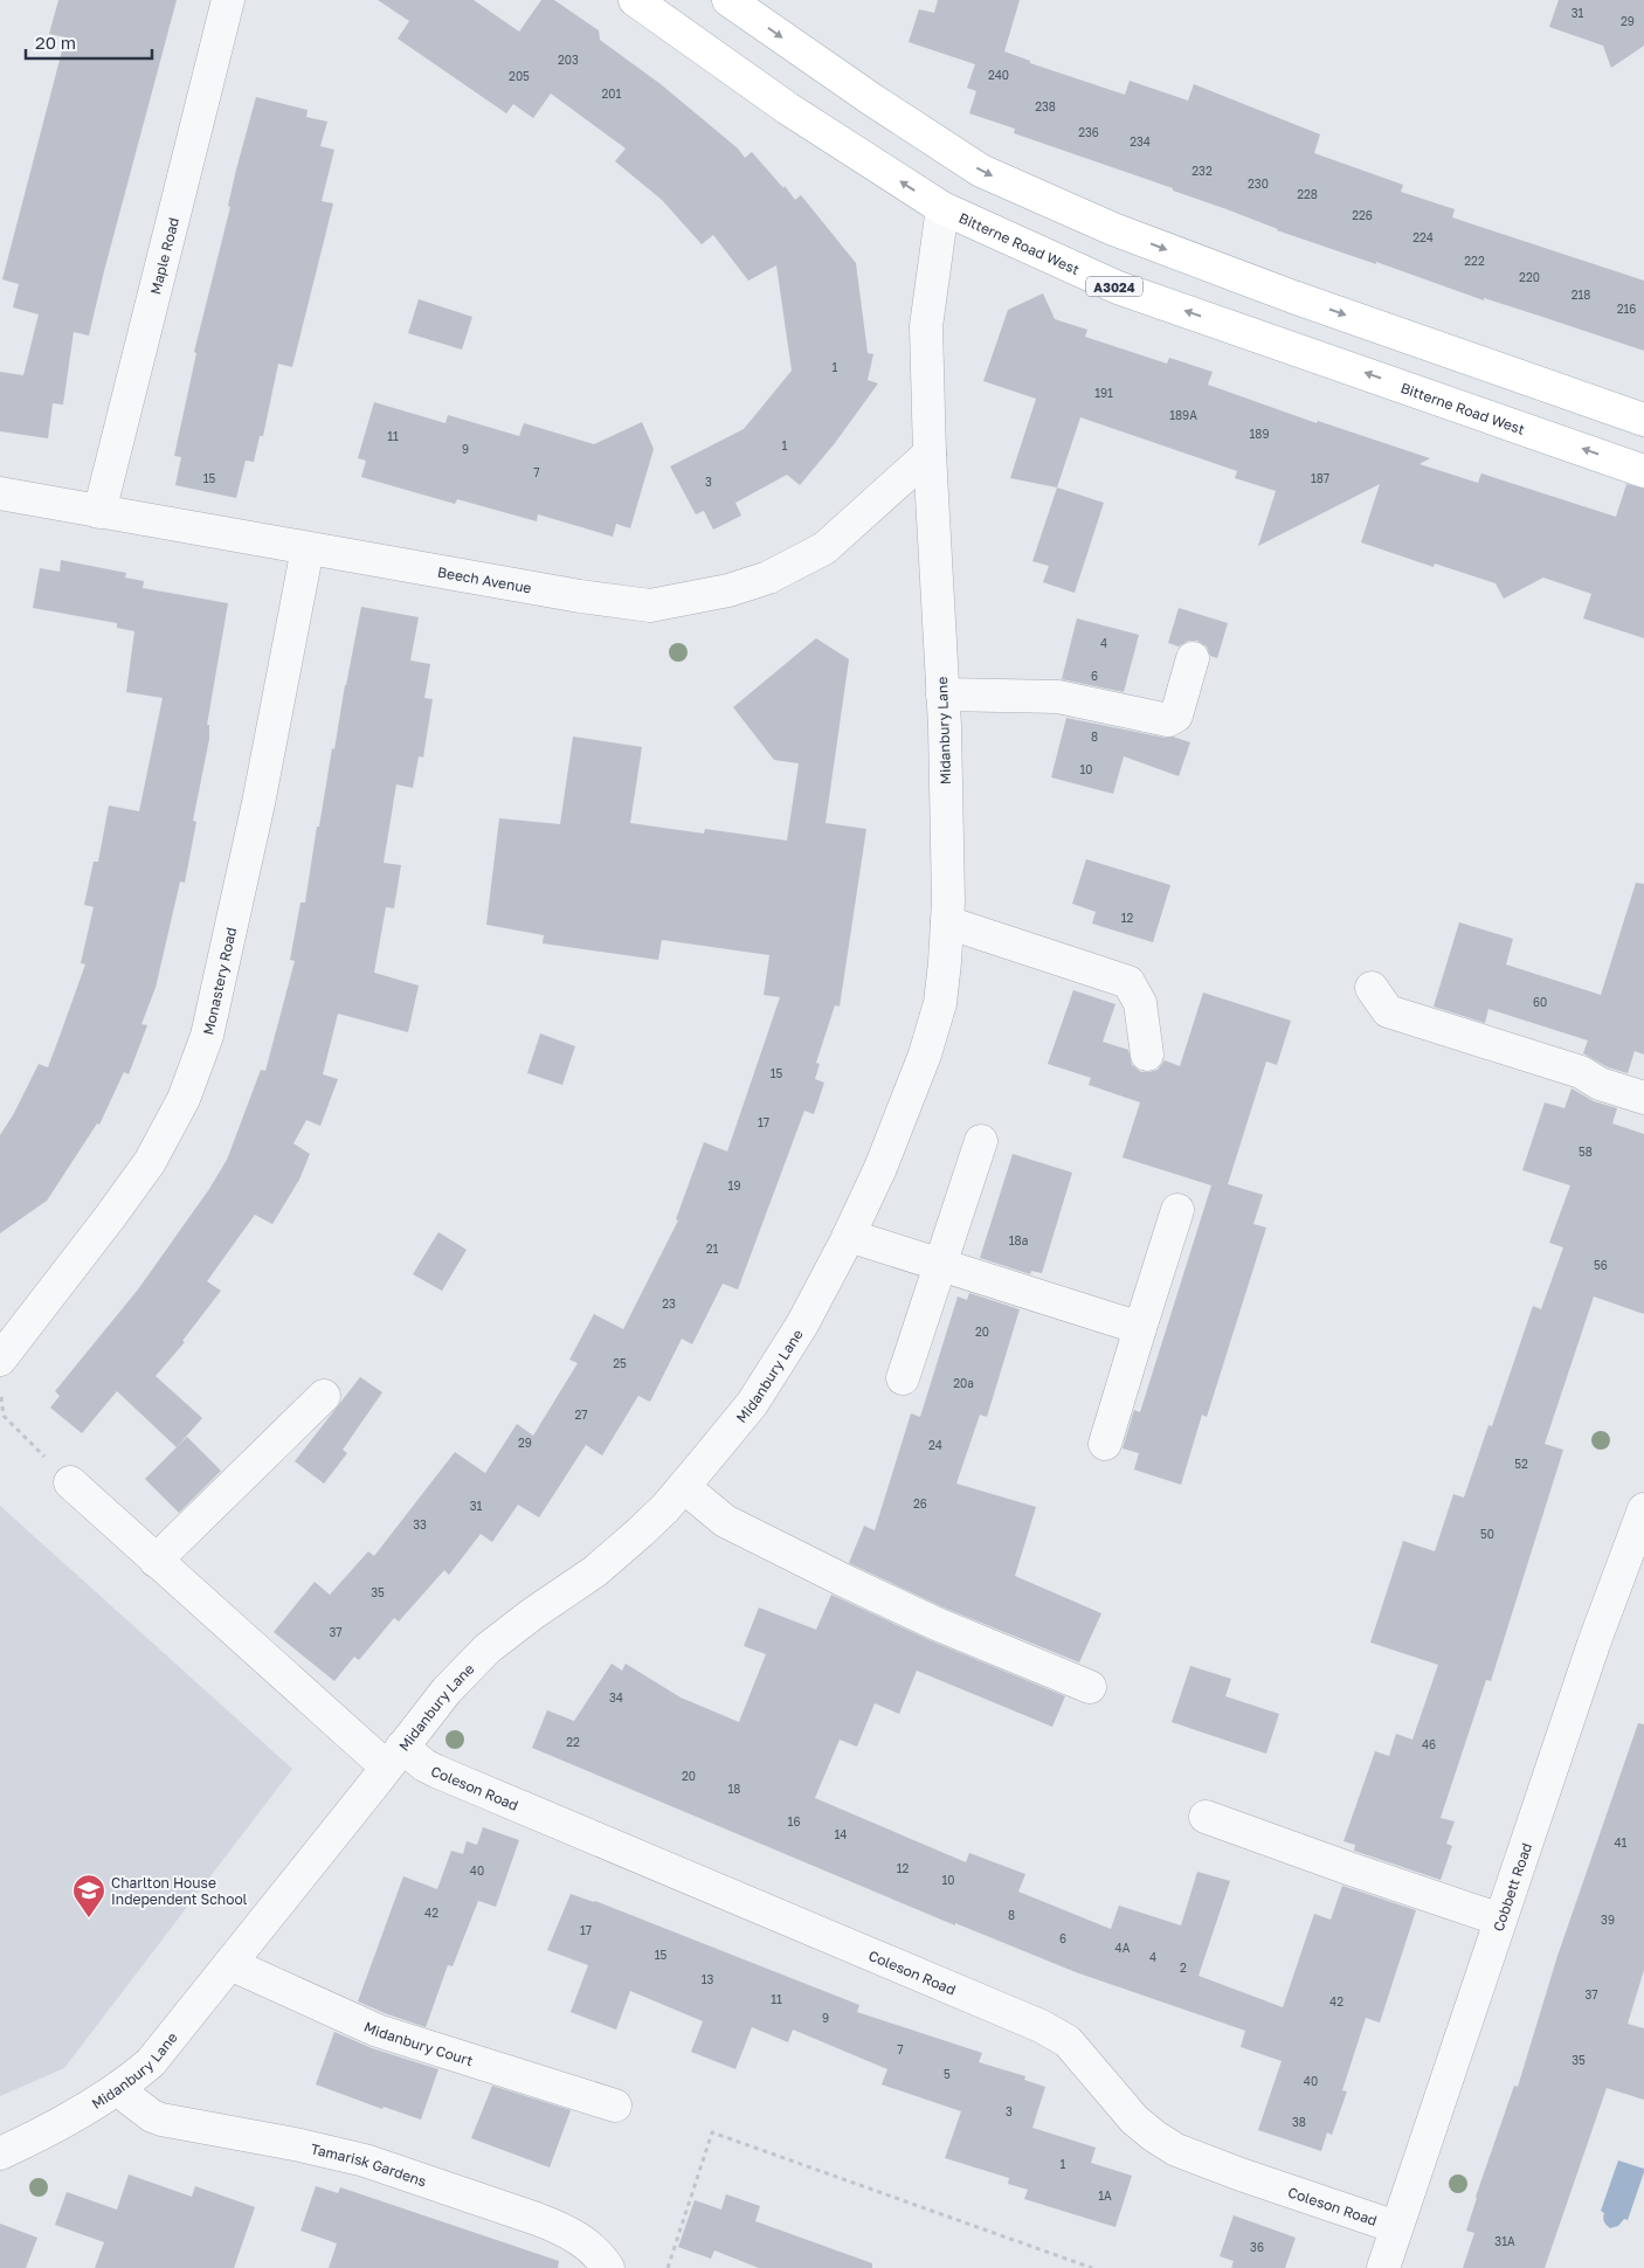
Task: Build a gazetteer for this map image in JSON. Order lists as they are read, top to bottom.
{
  "streets": {
    "main road": ["Bitterne Road West", "A3024"],
    "street": [
      "Maple Road",
      "Beech Avenue",
      "Midanbury Lane",
      "Monastery Road",
      "Coleson Road",
      "Cobbett Road",
      "Midanbury Court",
      "Tamarisk Gardens"
    ]
  },
  "crossings": [
    ["Bitterne Road West", "Midanbury Lane"],
    ["Maple Road", "Beech Avenue"],
    ["Beech Avenue", "Midanbury Lane"],
    ["Beech Avenue", "Monastery Road"],
    ["Midanbury Lane", "Coleson Road"],
    ["Midanbury Lane", "Midanbury Court"],
    ["Midanbury Lane", "Tamarisk Gardens"],
    ["Coleson Road", "Cobbett Road"]
  ],
  "places": {
    "school or university": ["Charlton House Independent School"]
  },
  "house_numbers": [
    "31",
    "29",
    "203",
    "240",
    "205",
    "201",
    "238",
    "236",
    "234",
    "232",
    "230",
    "228",
    "226",
    "224",
    "222",
    "220",
    "218",
    "216",
    "1",
    "191",
    "189A",
    "189",
    "11",
    "1",
    "9",
    "7",
    "15",
    "187",
    "3",
    "4",
    "6",
    "8",
    "10",
    "12",
    "60",
    "15",
    "17",
    "58",
    "19",
    "18a",
    "21",
    "56",
    "23",
    "20",
    "25",
    "20a",
    "27",
    "29",
    "24",
    "52",
    "26",
    "31",
    "33",
    "50",
    "35",
    "37",
    "34",
    "22",
    "46",
    "20",
    "18",
    "16",
    "14",
    "41",
    "12",
    "40",
    "10",
    "42",
    "8",
    "39",
    "17",
    "6",
    "4A",
    "15",
    "4",
    "2",
    "13",
    "37",
    "11",
    "42",
    "9",
    "7",
    "35",
    "5",
    "40",
    "3",
    "38",
    "1",
    "1A",
    "31A",
    "36"
  ],
  "scale_bar": "20 m"
}
